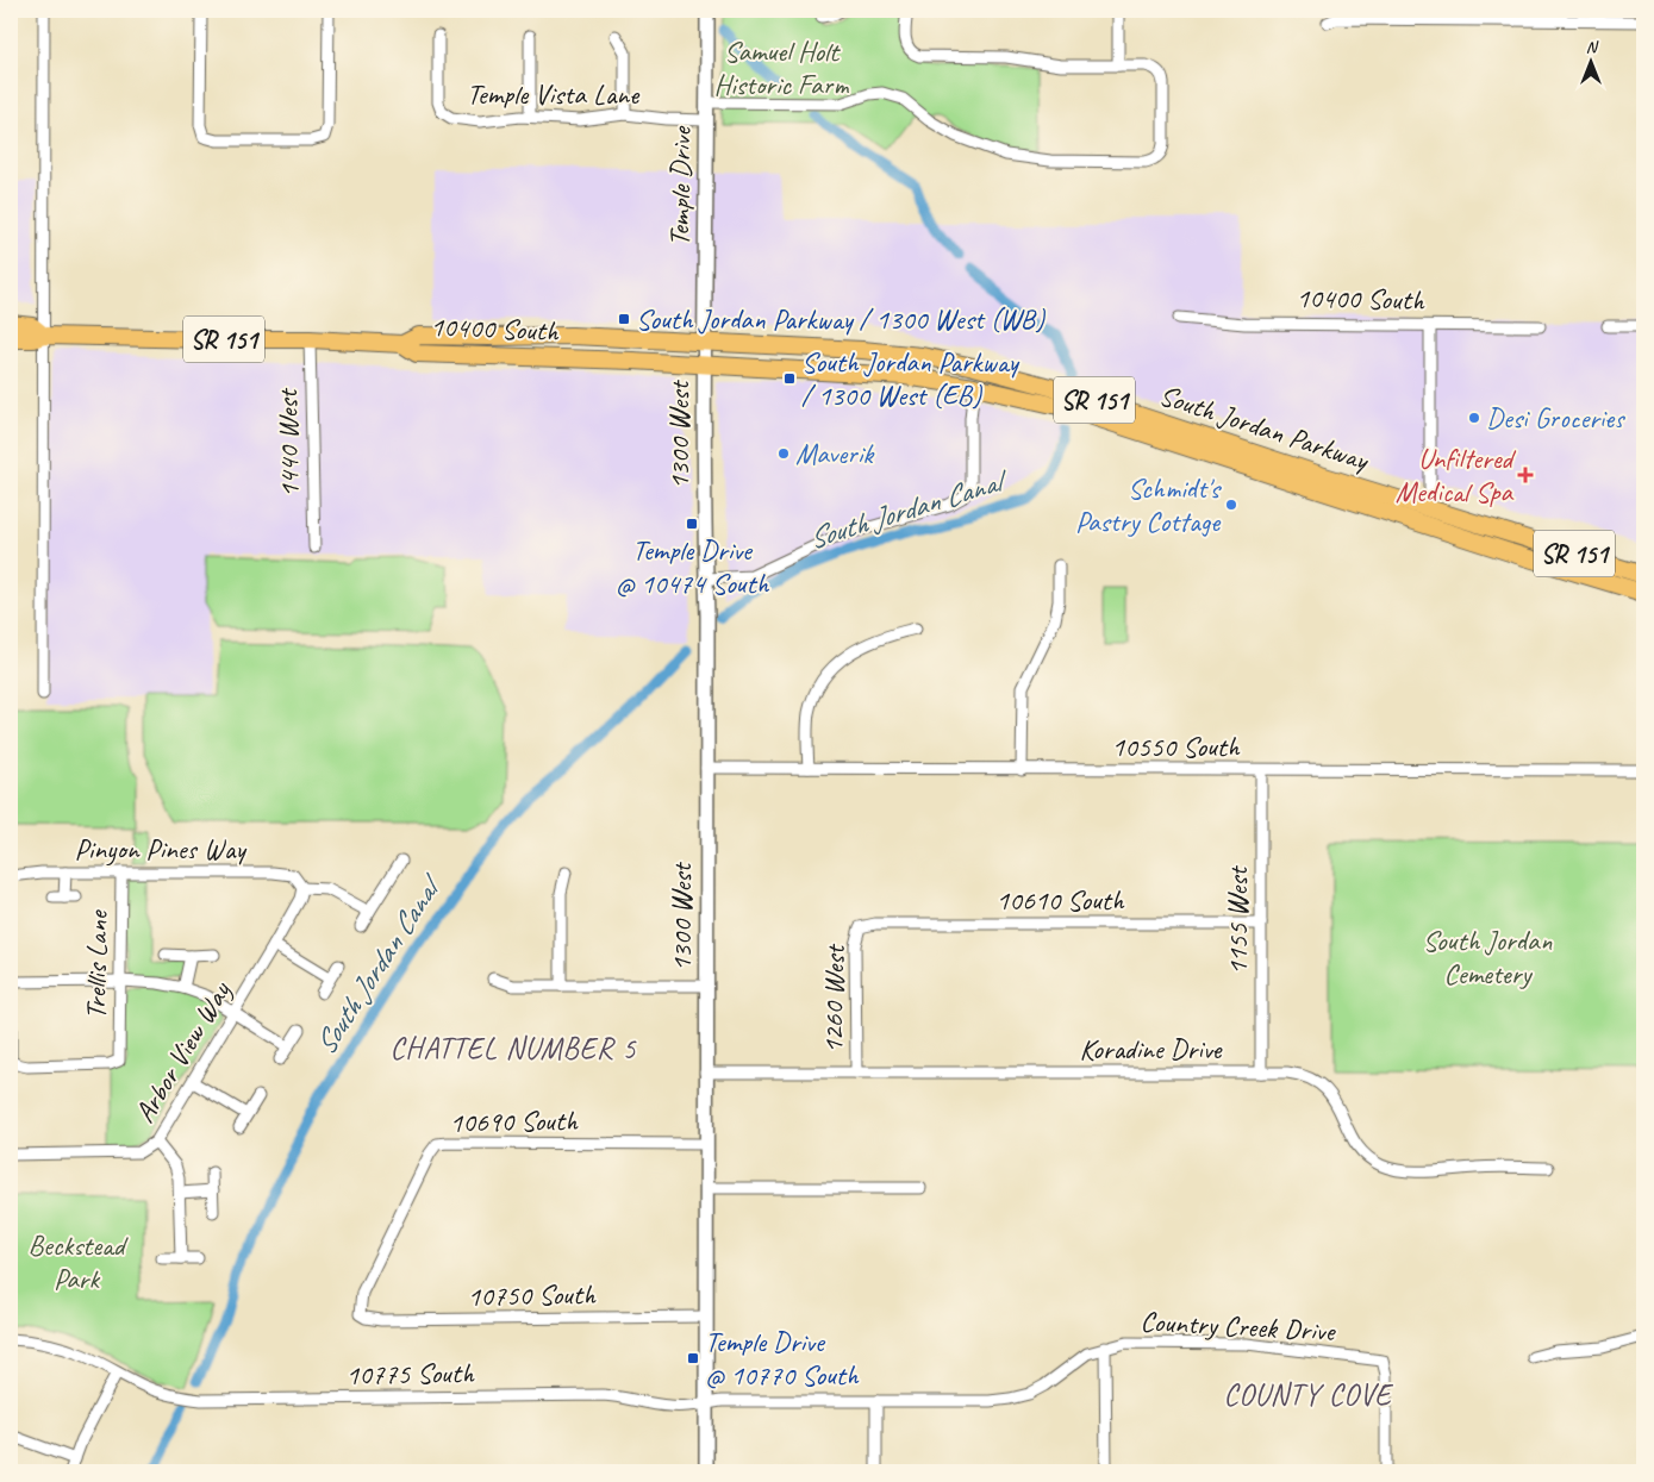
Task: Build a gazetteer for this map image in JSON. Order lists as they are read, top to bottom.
{
  "streets": {
    "main road": ["10400 South", "SR 151", "South Jordan Parkway"],
    "street": [
      "Temple Vista Lane",
      "Temple Drive",
      "1300 West",
      "1440 West",
      "10550 South",
      "Pinyon Pines Way",
      "10610 South",
      "1155 West",
      "Trellis Lane",
      "1260 West",
      "Koradine Drive",
      "Arbor View Way",
      "10690 South",
      "10750 South",
      "Country Creek Drive",
      "10775 South"
    ]
  },
  "crossings": [
    ["Temple Vista Lane", "Temple Drive"],
    ["Temple Drive", "10400 South"],
    ["Temple Drive", "1300 West"],
    ["10400 South", "SR 151"],
    ["10400 South", "South Jordan Parkway"],
    ["10400 South", "1300 West"],
    ["SR 151", "1440 West"],
    ["1300 West", "10550 South"],
    ["1300 West", "Koradine Drive"],
    ["1300 West", "10690 South"],
    ["1300 West", "10750 South"],
    ["1300 West", "Country Creek Drive"],
    ["1300 West", "10775 South"],
    ["10550 South", "1155 West"],
    ["Pinyon Pines Way", "Trellis Lane"],
    ["Pinyon Pines Way", "Arbor View Way"],
    ["10610 South", "1155 West"],
    ["10610 South", "1260 West"],
    ["1155 West", "Koradine Drive"],
    ["1260 West", "Koradine Drive"],
    ["10690 South", "10750 South"],
    ["Country Creek Drive", "10775 South"]
  ],
  "districts": ["CHATTEL NUMBER 5", "COUNTY COVE"],
  "water": ["South Jordan Canal"],
  "parks": ["Samuel Holt Historic Farm", "South Jordan Cemetery", "Beckstead Park"],
  "places": {
    "transit": [
      "South Jordan Parkway / 1300 West (WB)",
      "South Jordan Parkway / 1300 West (EB)",
      "Temple Drive @ 10474 South",
      "Temple Drive @ 10770 South"
    ],
    "other": ["Desi Groceries", "Maverik", "Schmidt's Pastry Cottage"],
    "health": ["Unfiltered Medical Spa"]
  },
  "north": "top"
}
